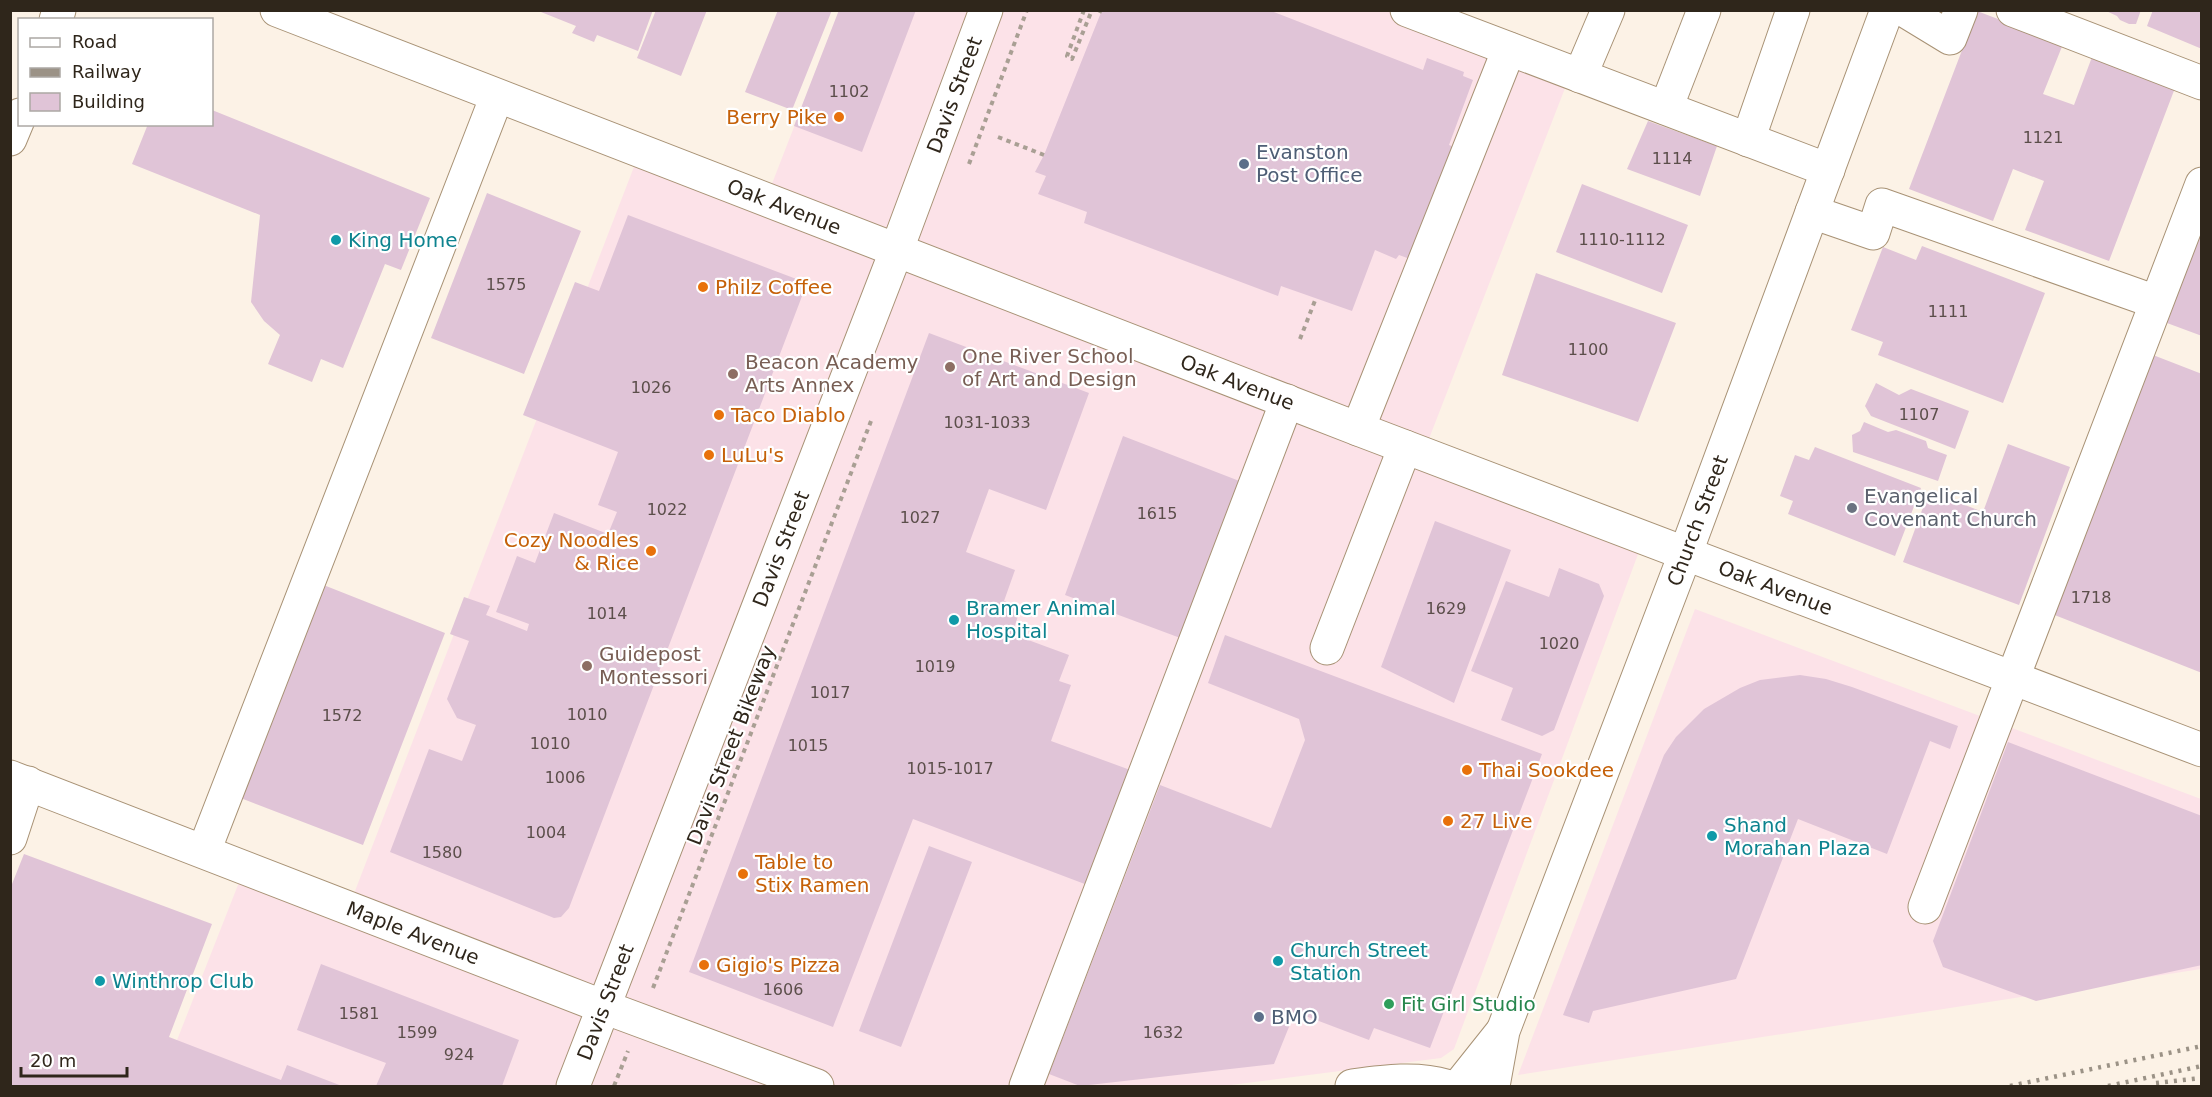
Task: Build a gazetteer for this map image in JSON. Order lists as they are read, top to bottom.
{
  "streets": {
    "street": [
      "Davis Street",
      "Oak Avenue",
      "Church Street",
      "Maple Avenue"
    ],
    "path": ["Davis Street Bikeway"]
  },
  "crossings": [
    ["Davis Street", "Oak Avenue"],
    ["Davis Street", "Maple Avenue"],
    ["Oak Avenue", "Church Street"],
    ["Davis Street Bikeway", "Maple Avenue"]
  ],
  "places": [
    "Berry Pike",
    "Evanston Post Office",
    "King Home",
    "Philz Coffee",
    "One River School of Art and Design",
    "Beacon Academy Arts Annex",
    "Taco Diablo",
    "LuLu's",
    "Evangelical Covenant Church",
    "Cozy Noodles & Rice",
    "Bramer Animal Hospital",
    "Guidepost Montessori",
    "Thai Sookdee",
    "27 Live",
    "Shand Morahan Plaza",
    "Table to Stix Ramen",
    "Church Street Station",
    "Gigio's Pizza",
    "Winthrop Club",
    "Fit Girl Studio",
    "BMO"
  ],
  "house_numbers": [
    "1102",
    "1121",
    "1114",
    "1110-1112",
    "1575",
    "1111",
    "1100",
    "1026",
    "1107",
    "1031-1033",
    "1022",
    "1615",
    "1027",
    "1718",
    "1629",
    "1014",
    "1020",
    "1019",
    "1017",
    "1010",
    "1572",
    "1010",
    "1015",
    "1015-1017",
    "1006",
    "1004",
    "1580",
    "1606",
    "1581",
    "1599",
    "1632",
    "924"
  ],
  "legend": ["Road", "Railway", "Building"],
  "scale_bar": "20 m"
}
